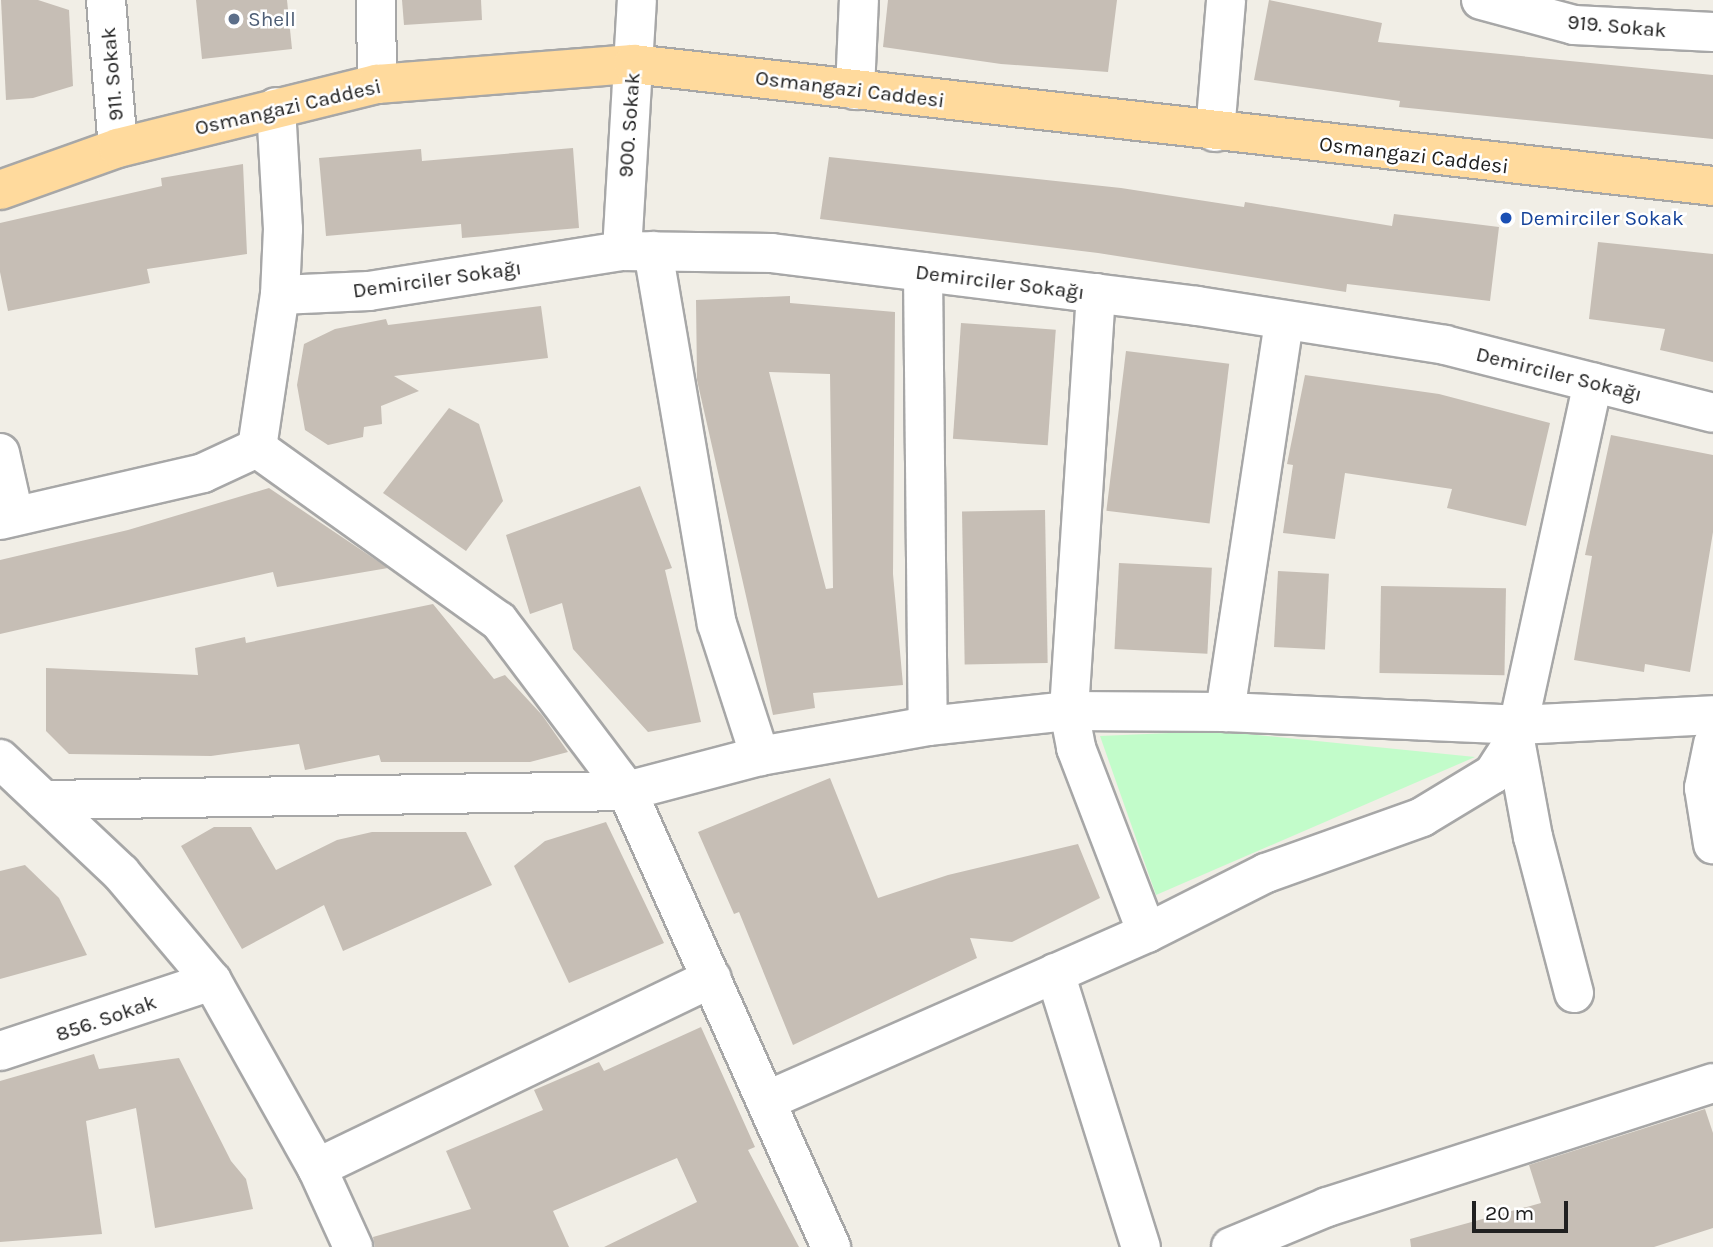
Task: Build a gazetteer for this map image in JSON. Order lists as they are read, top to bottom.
{
  "streets": {
    "main road": ["Osmangazi Caddesi"],
    "street": [
      "919. Sokak",
      "911. Sokak",
      "900. Sokak",
      "Demirciler Sokağı",
      "856. Sokak"
    ]
  },
  "crossings": [
    ["911. Sokak", "Osmangazi Caddesi"],
    ["Osmangazi Caddesi", "900. Sokak"],
    ["900. Sokak", "Demirciler Sokağı"]
  ],
  "places": ["Shell", "Demirciler Sokak"],
  "scale_bar": "20 m"
}
